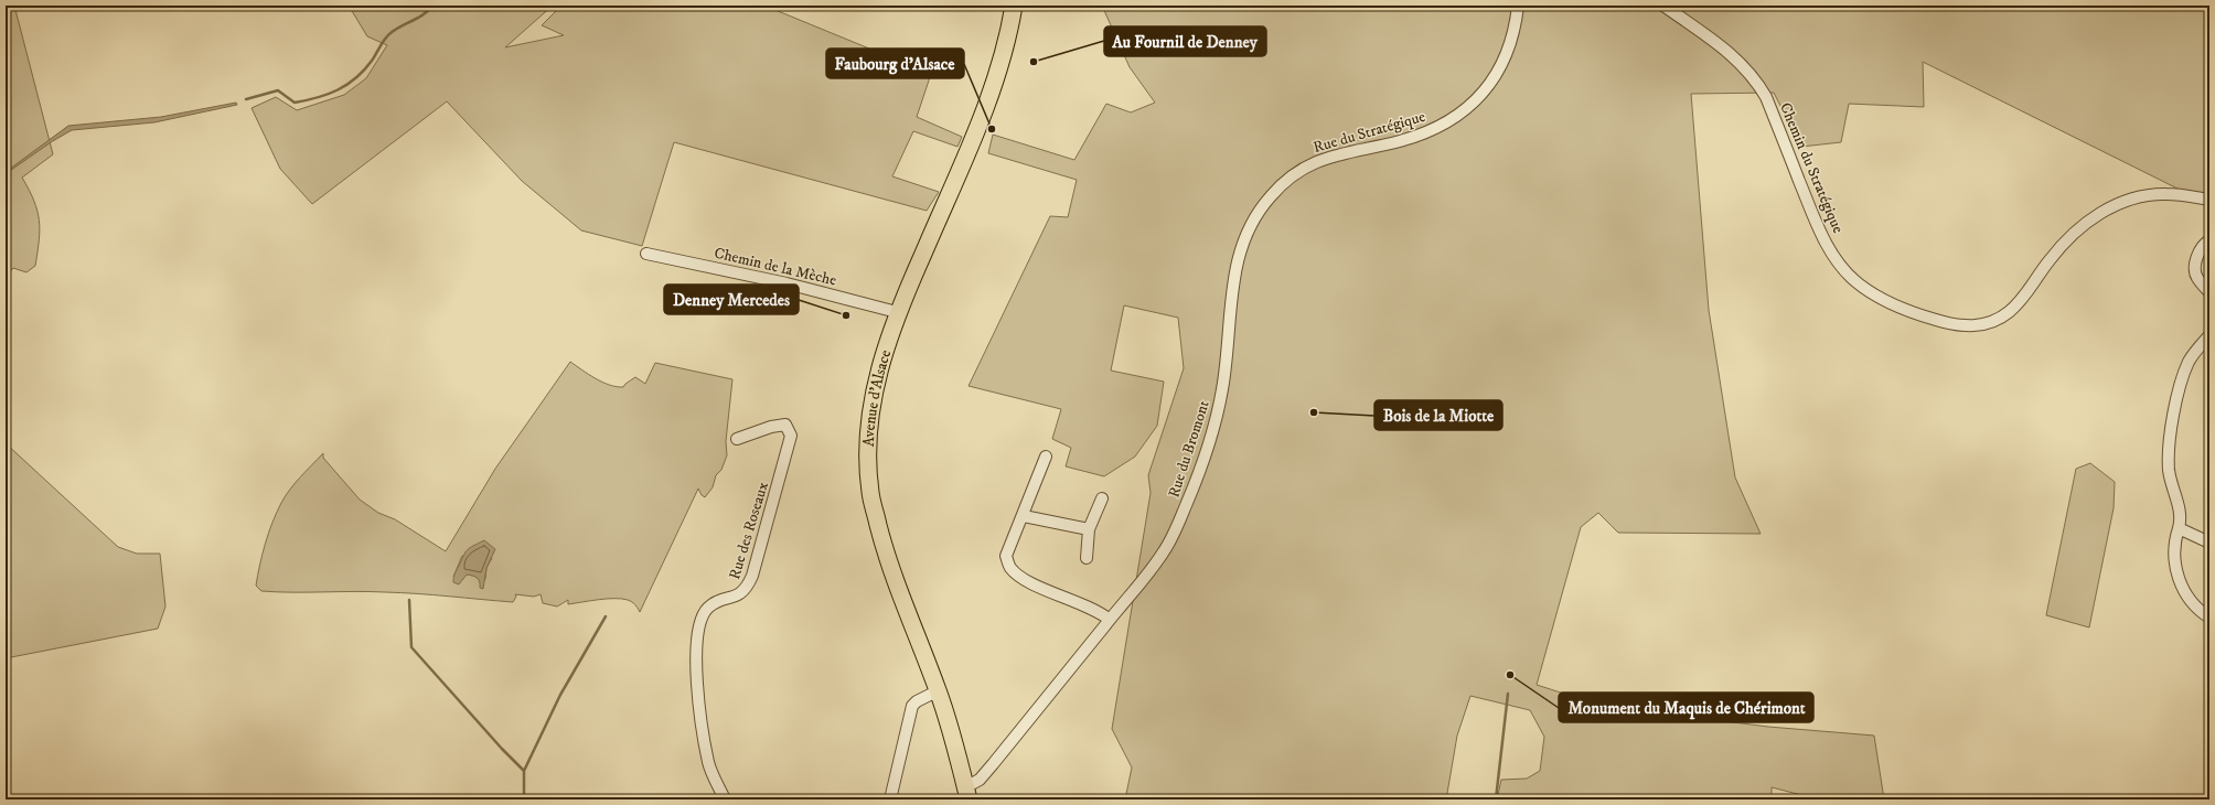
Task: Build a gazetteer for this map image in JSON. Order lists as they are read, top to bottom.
{
  "streets": {
    "main road": ["Avenue d'Alsace"],
    "street": [
      "Rue du Stratégique",
      "Chemin du Stratégique",
      "Chemin de la Mèche",
      "Rue du Bromont",
      "Rue des Roseaux"
    ]
  },
  "crossings": [
    ["Rue du Stratégique", "Rue du Bromont"],
    ["Chemin de la Mèche", "Avenue d'Alsace"],
    ["Avenue d'Alsace", "Rue du Bromont"]
  ],
  "places": [
    "Au Fournil de Denney",
    "Faubourg d'Alsace",
    "Denney Mercedes",
    "Bois de la Miotte",
    "Monument du Maquis de Chérimont"
  ]
}
